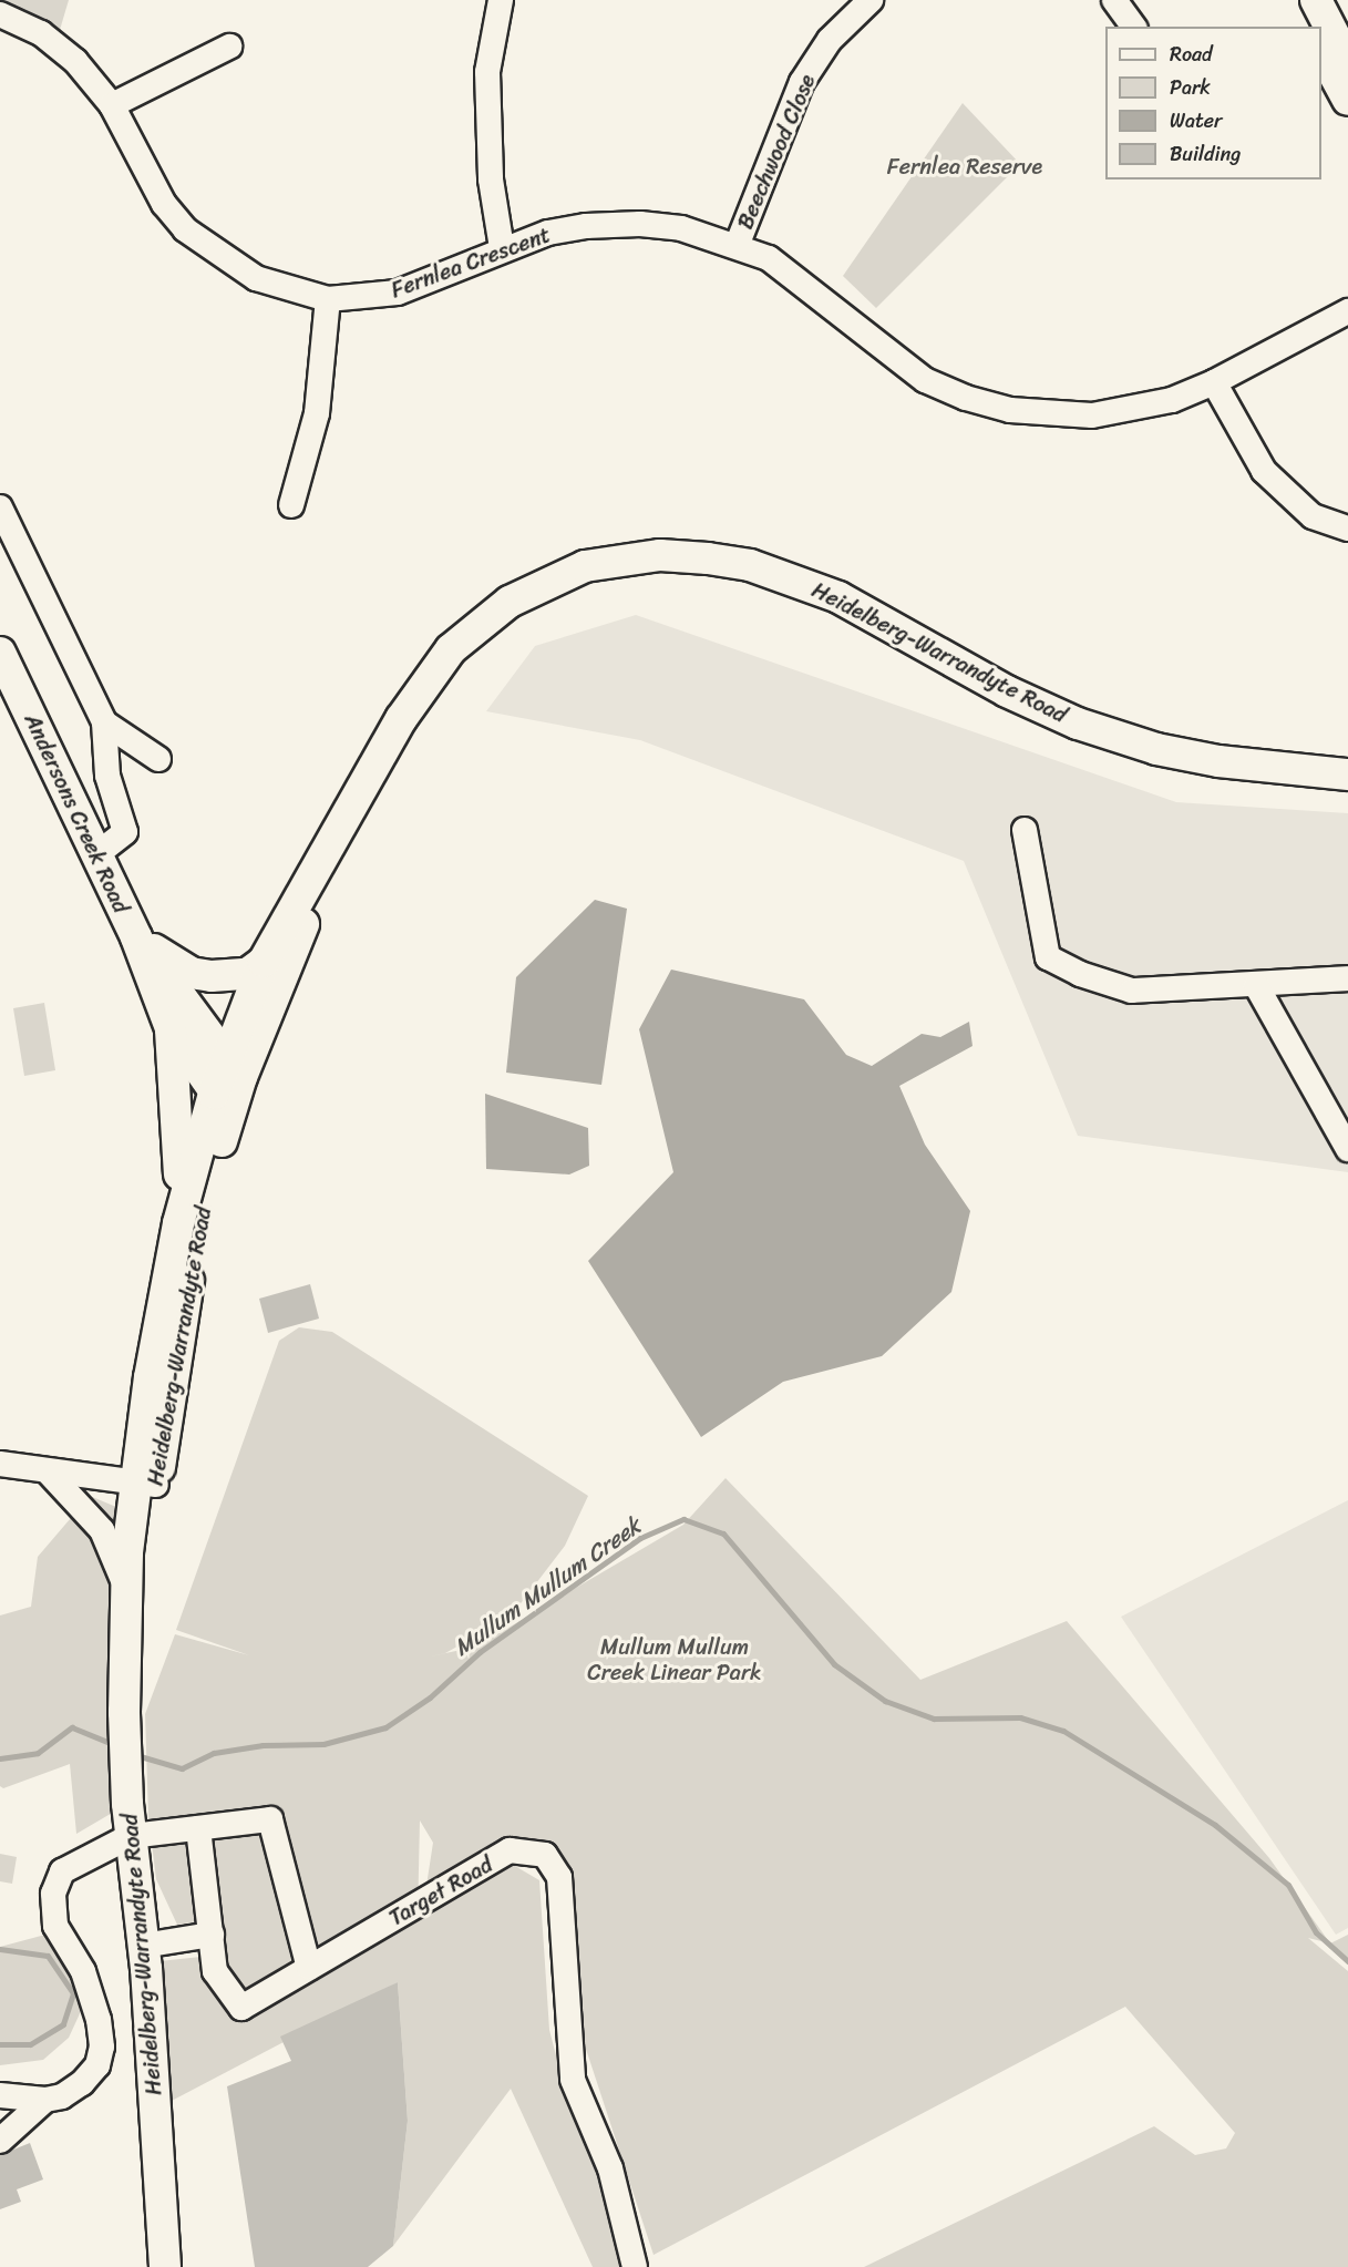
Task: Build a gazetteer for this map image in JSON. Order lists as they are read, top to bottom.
{
  "streets": {
    "main road": ["Heidelberg-Warrandyte Road", "Andersons Creek Road"],
    "street": ["Beechwood Close", "Fernlea Crescent", "Target Road"]
  },
  "crossings": [
    ["Beechwood Close", "Fernlea Crescent"],
    ["Heidelberg-Warrandyte Road", "Andersons Creek Road"]
  ],
  "water": ["Mullum Mullum Creek"],
  "parks": ["Fernlea Reserve", "Mullum Mullum Creek Linear Park"],
  "legend": [
    "Road",
    "Park",
    "Water",
    "Building"
  ]
}
